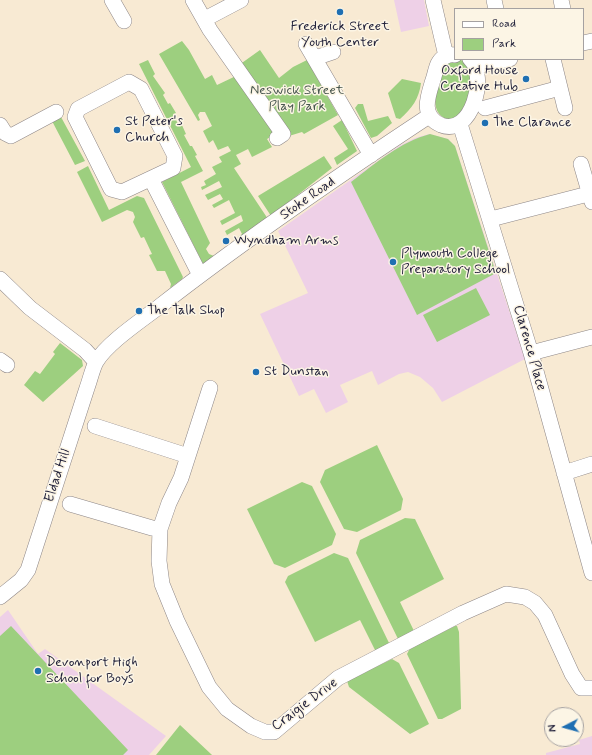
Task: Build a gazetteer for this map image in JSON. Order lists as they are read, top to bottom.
{
  "streets": {
    "street": [
      "Stoke Road",
      "Clarence Place",
      "Eldad Hill",
      "Craigie Drive"
    ]
  },
  "crossings": [
    ["Stoke Road", "Eldad Hill"]
  ],
  "parks": ["Neswick Street Play Park"],
  "places": [
    "Frederick Street Youth Center",
    "Oxford House Creative Hub",
    "The Clarance",
    "St Peter's Church",
    "Wyndham Arms",
    "Plymouth College Preparatory School",
    "The Talk Shop",
    "St Dunstan",
    "Devonport High School for Boys"
  ],
  "legend": ["Road", "Park"],
  "north": "left"
}
